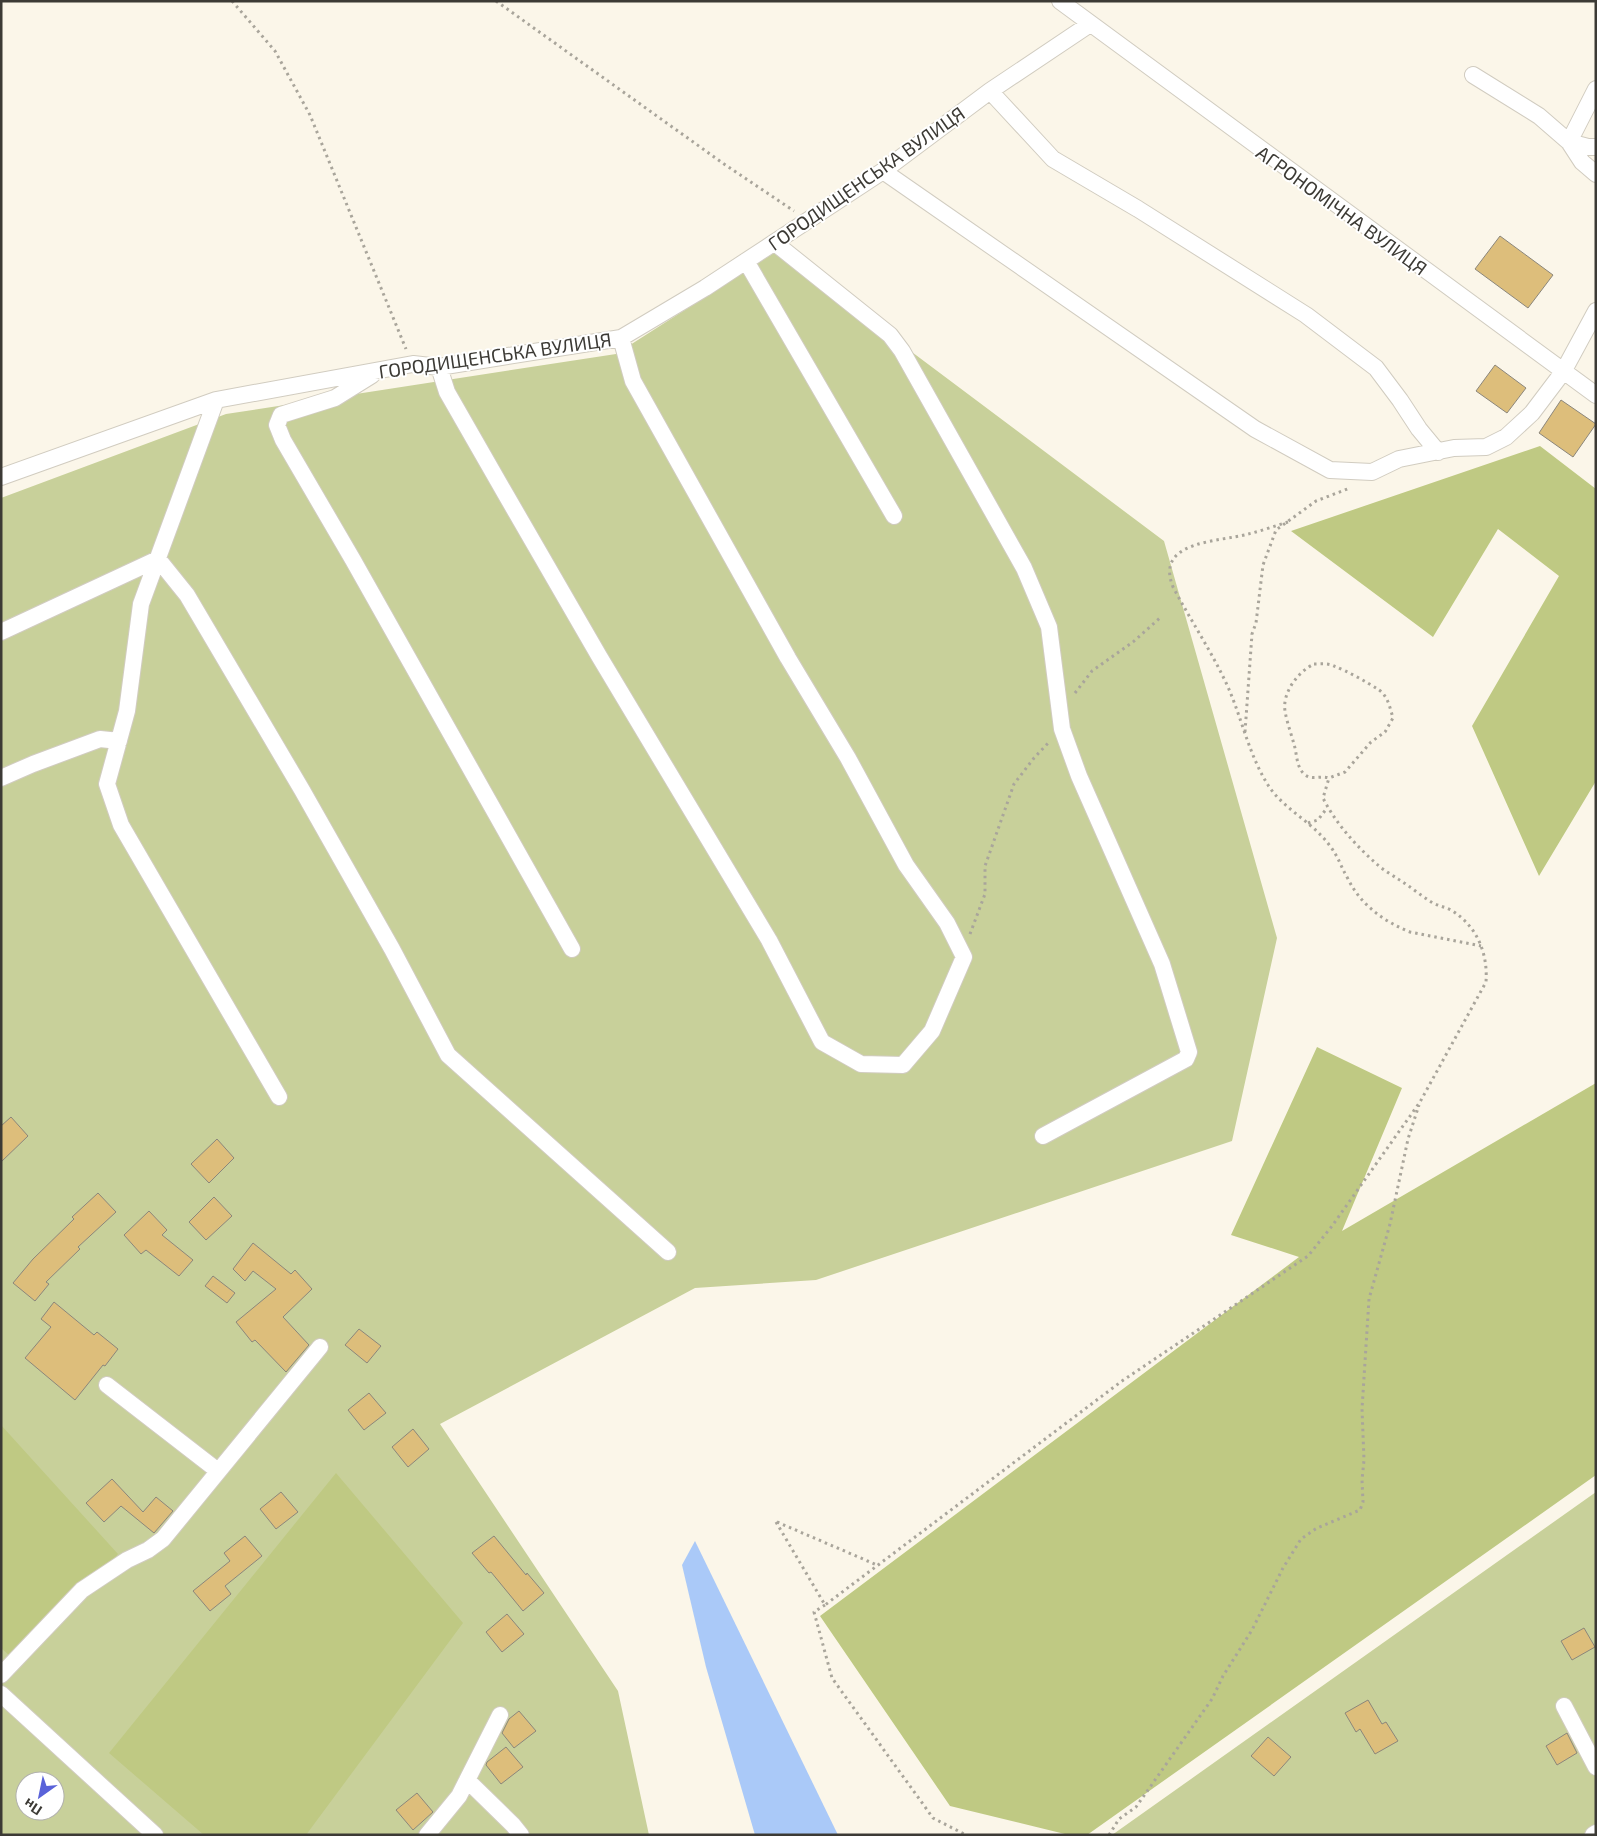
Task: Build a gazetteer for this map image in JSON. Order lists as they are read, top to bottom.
{
  "streets": {
    "street": ["ГОРОДИЩЕНСЬКА ВУЛИЦЯ", "АГРОНОМІЧНА ВУЛИЦЯ"]
  },
  "crossings": [
    ["ГОРОДИЩЕНСЬКА ВУЛИЦЯ", "АГРОНОМІЧНА ВУЛИЦЯ"]
  ],
  "north": "bottom left"
}
